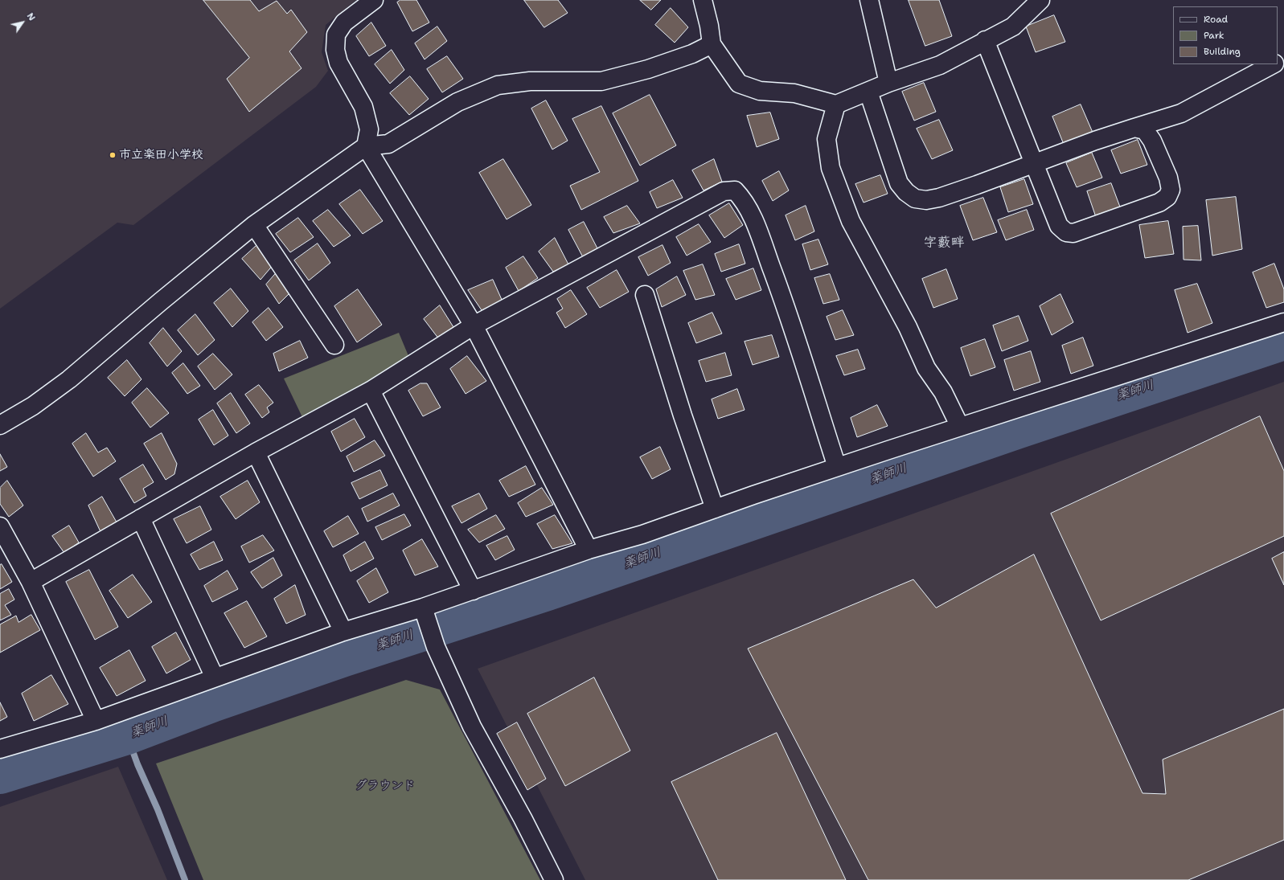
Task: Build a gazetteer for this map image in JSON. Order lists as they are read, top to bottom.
{
  "districts": ["字藪畔"],
  "water": ["薬師川"],
  "parks": ["グラウンド"],
  "places": ["市立楽田小学校"],
  "legend": ["Road", "Park", "Building"],
  "north": "top right"
}
